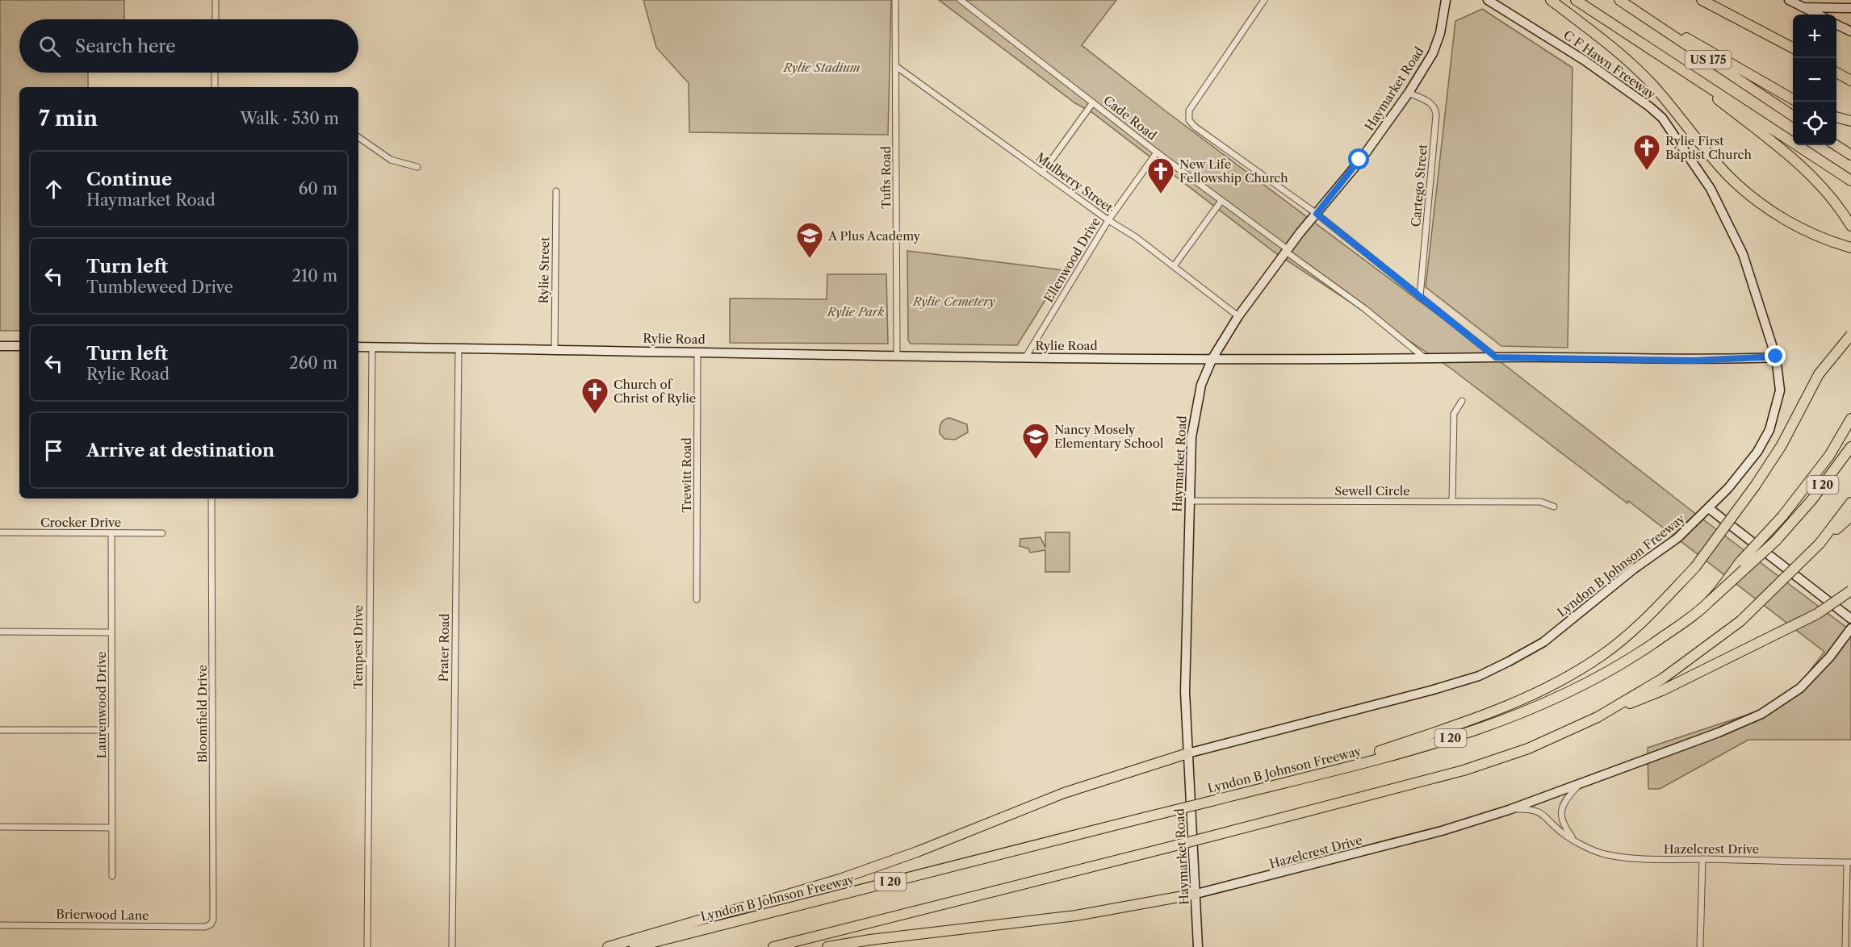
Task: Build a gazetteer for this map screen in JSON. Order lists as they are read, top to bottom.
{
  "streets": {
    "highway": ["US 175", "I 20", "Lyndon B Johnson Freeway"],
    "street": [
      "C F Hawn Freeway",
      "Haymarket Road",
      "Cade Road",
      "Tufts Road",
      "Mulberry Street",
      "Cartego Street",
      "Ellenwood Drive",
      "Rylie Street",
      "Rylie Road",
      "Trewitt Road",
      "Sewell Circle",
      "Crocker Drive",
      "Tempest Drive",
      "Prater Road",
      "Laurenwood Drive",
      "Bloomfield Drive",
      "Hazelcrest Drive",
      "Brierwood Lane"
    ]
  },
  "crossings": [
    ["C F Hawn Freeway", "Rylie Road"],
    ["C F Hawn Freeway", "Lyndon B Johnson Freeway"],
    ["Haymarket Road", "Cade Road"],
    ["Haymarket Road", "Mulberry Street"],
    ["Haymarket Road", "Cartego Street"],
    ["Haymarket Road", "Rylie Road"],
    ["Haymarket Road", "Sewell Circle"],
    ["Haymarket Road", "Lyndon B Johnson Freeway"],
    ["Haymarket Road", "Hazelcrest Drive"],
    ["Cade Road", "Ellenwood Drive"],
    ["Cade Road", "Rylie Road"],
    ["Tufts Road", "Mulberry Street"],
    ["Tufts Road", "Rylie Road"],
    ["Mulberry Street", "Ellenwood Drive"],
    ["Ellenwood Drive", "Rylie Road"],
    ["Rylie Street", "Rylie Road"],
    ["Rylie Road", "Trewitt Road"],
    ["Rylie Road", "Tempest Drive"],
    ["Rylie Road", "Prater Road"],
    ["Crocker Drive", "Laurenwood Drive"],
    ["Bloomfield Drive", "Brierwood Lane"]
  ],
  "parks": ["Rylie Stadium", "Rylie Cemetery", "Rylie Park"],
  "places": {
    "church": ["Rylie First Baptist Church", "New Life Fellowship Church", "Church of Christ of Rylie"],
    "school or university": ["A Plus Academy", "Nancy Mosely Elementary School"]
  },
  "page": {
    "map_buttons": ["+", "−"],
    "search": "Search here",
    "heading": ["7 min", "Walk · 530 m"],
    "list": [
      ["Continue", "Haymarket Road", "60 m"],
      ["Turn left", "Tumbleweed Drive", "210 m"],
      ["Turn left", "Rylie Road", "260 m"],
      "Arrive at destination"
    ]
  }
}
